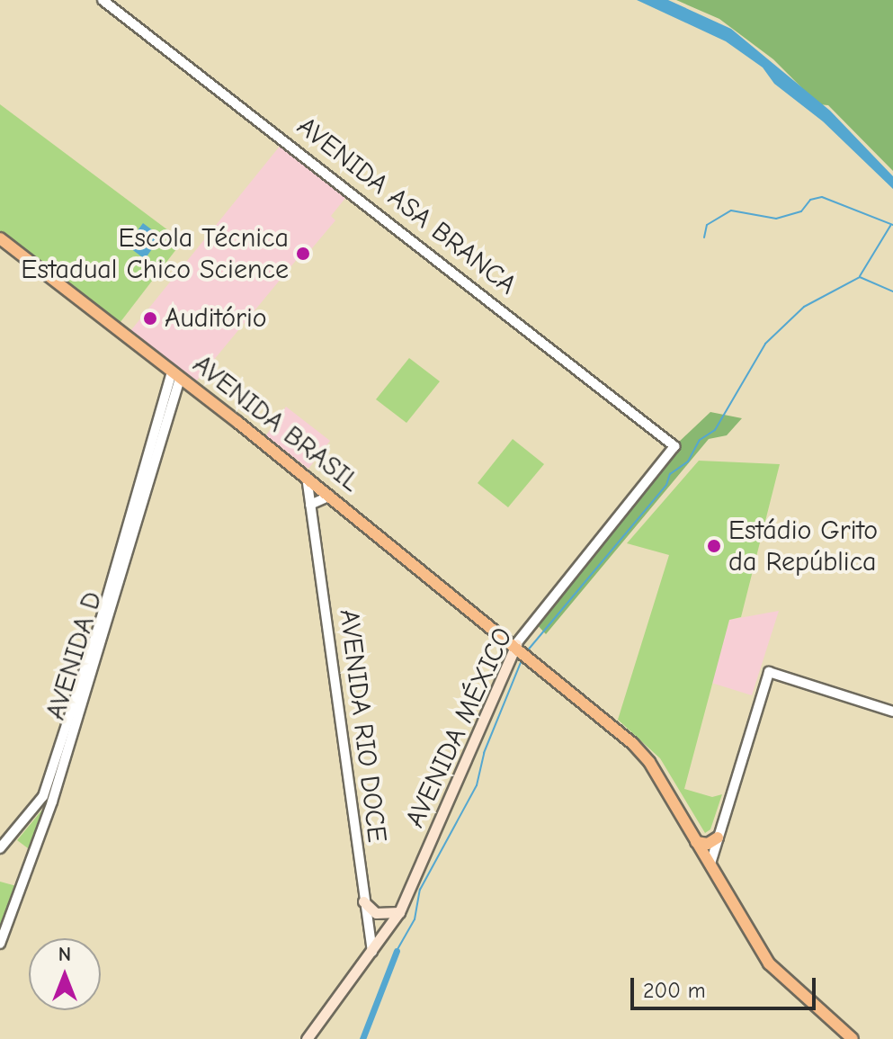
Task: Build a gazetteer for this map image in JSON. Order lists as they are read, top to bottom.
{
  "streets": {
    "main road": ["AVENIDA BRASIL", "AVENIDA MÉXICO"],
    "street": ["AVENIDA ASA BRANCA", "AVENIDA D", "AVENIDA RIO DOCE"]
  },
  "crossings": [
    ["AVENIDA ASA BRANCA", "AVENIDA MÉXICO"],
    ["AVENIDA BRASIL", "AVENIDA D"],
    ["AVENIDA BRASIL", "AVENIDA RIO DOCE"],
    ["AVENIDA BRASIL", "AVENIDA MÉXICO"],
    ["AVENIDA RIO DOCE", "AVENIDA MÉXICO"]
  ],
  "places": ["Escola Técnica Estadual Chico Science", "Auditório", "Estádio Grito da República"],
  "scale_bar": "200 m",
  "north": "top"
}
